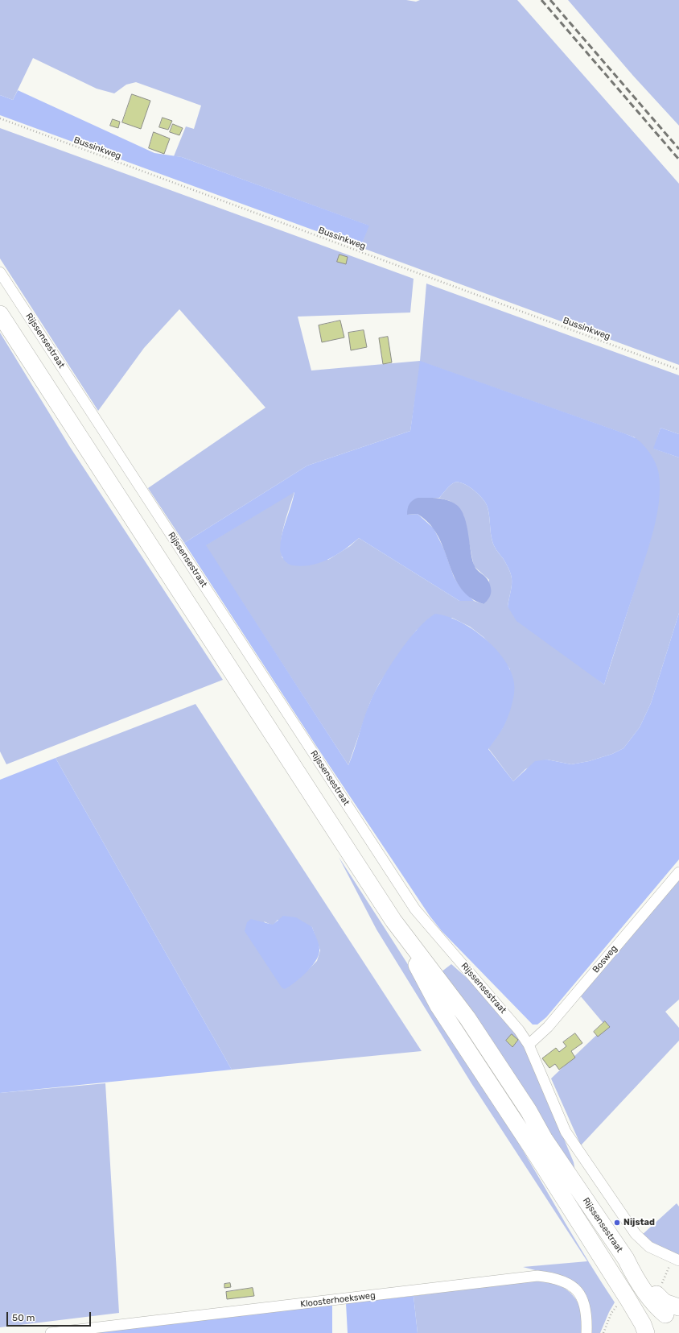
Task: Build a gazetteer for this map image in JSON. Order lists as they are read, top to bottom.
{
  "streets": {
    "main road": ["Rijssensestraat"],
    "street": ["Bosweg", "Kloosterhoeksweg"],
    "path": ["Bussinkweg"]
  },
  "crossings": [
    ["Rijssensestraat", "Bosweg"]
  ],
  "places": ["Nijstad"],
  "scale_bar": "50 m"
}
